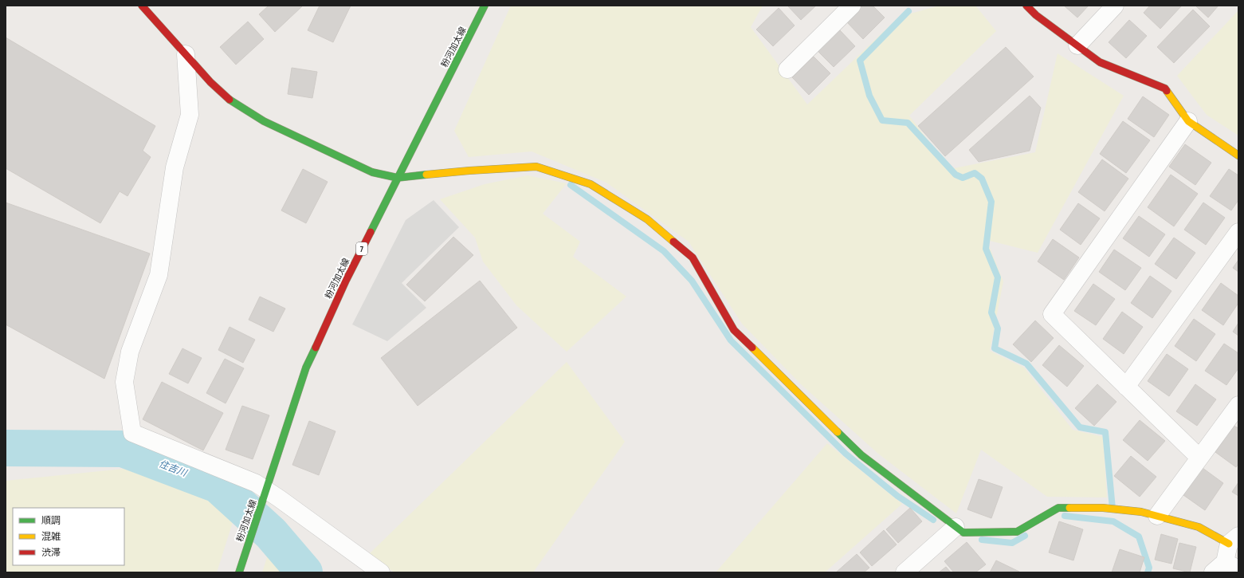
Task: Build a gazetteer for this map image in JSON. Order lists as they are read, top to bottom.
{
  "streets": {
    "street": ["粉河加太線", "7"]
  },
  "water": ["住吉川"],
  "legend": ["順調", "混雑", "渋滞"]
}
